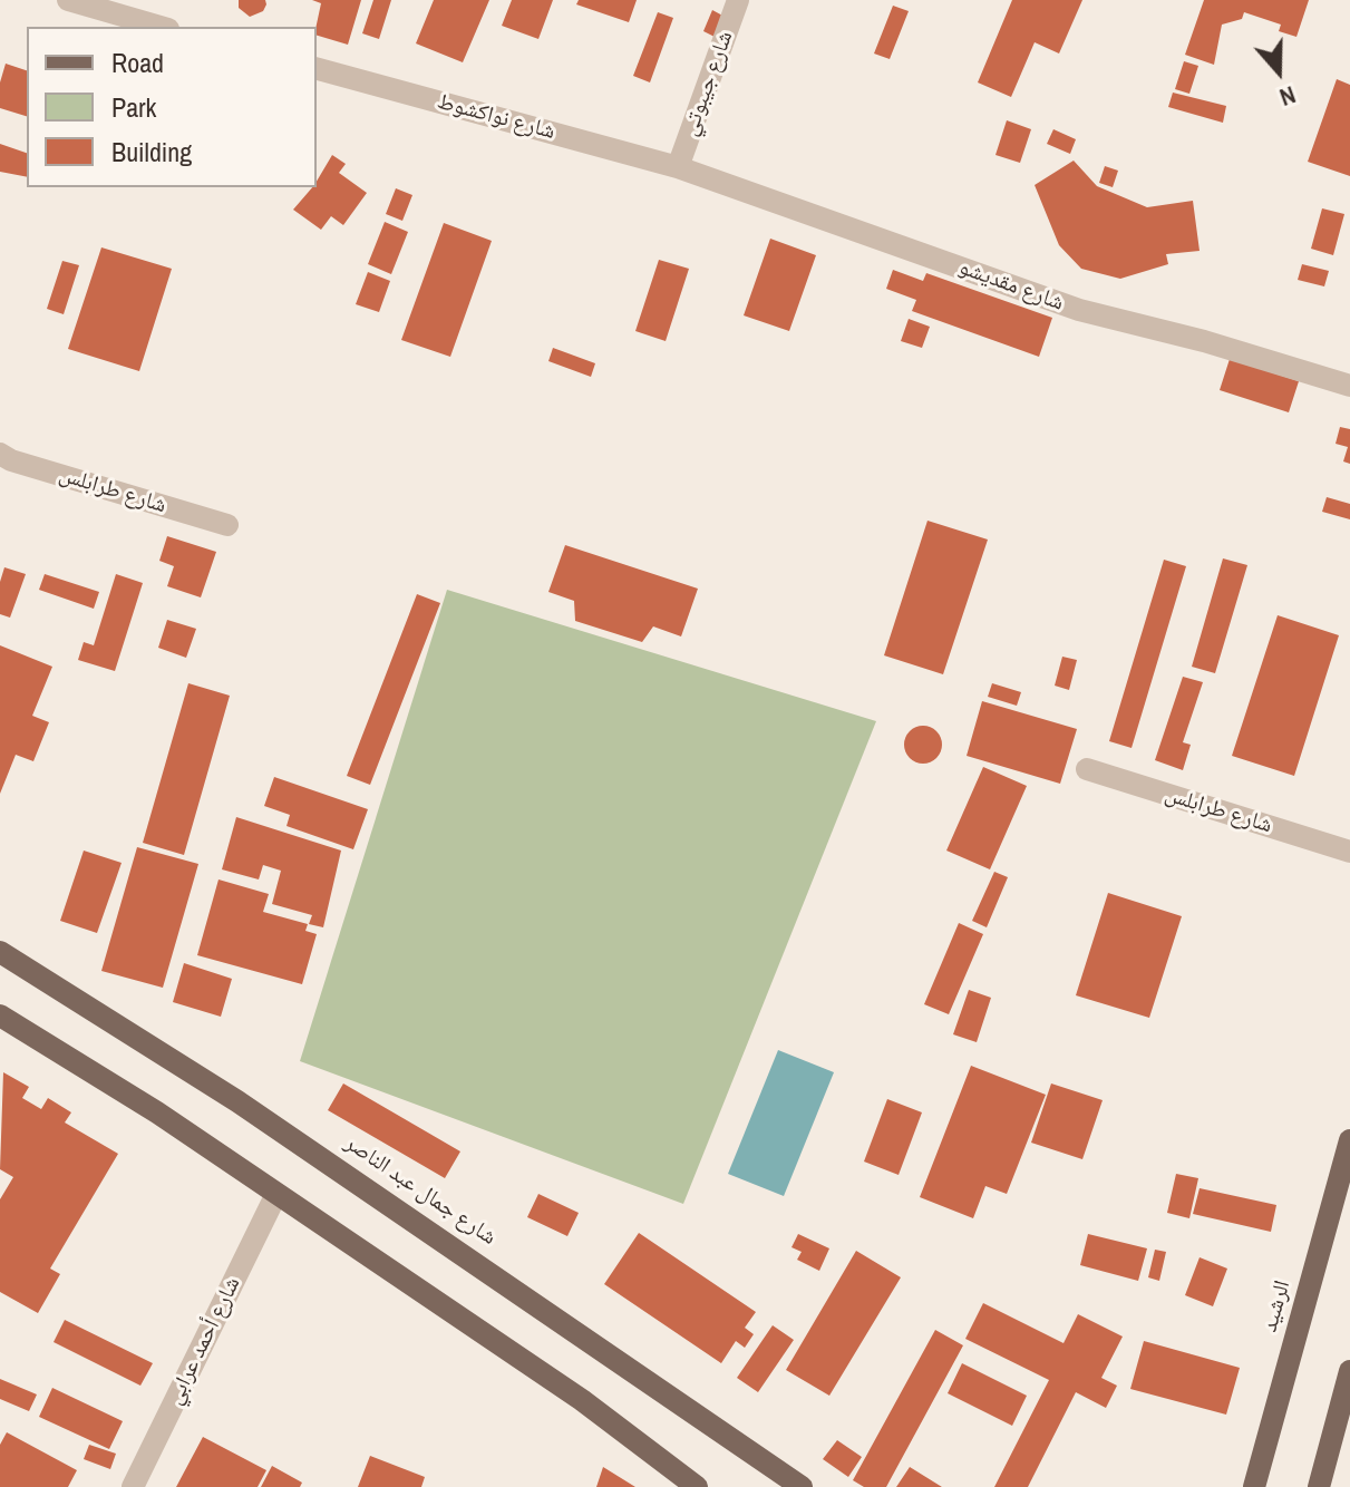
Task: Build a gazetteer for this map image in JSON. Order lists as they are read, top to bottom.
{
  "streets": {
    "main road": ["شارع جمال عبد الناصر", "الرشيد"],
    "street": [
      "شارع جيبوتي",
      "شارع نواكشوط",
      "شارع مقديشو",
      "شارع طرابلس",
      "شارع أحمد عرابي"
    ]
  },
  "crossings": [
    ["شارع جيبوتي", "شارع نواكشوط"],
    ["شارع جيبوتي", "شارع مقديشو"],
    ["شارع نواكشوط", "شارع مقديشو"]
  ],
  "legend": ["Road", "Park", "Building"],
  "north": "bottom"
}
